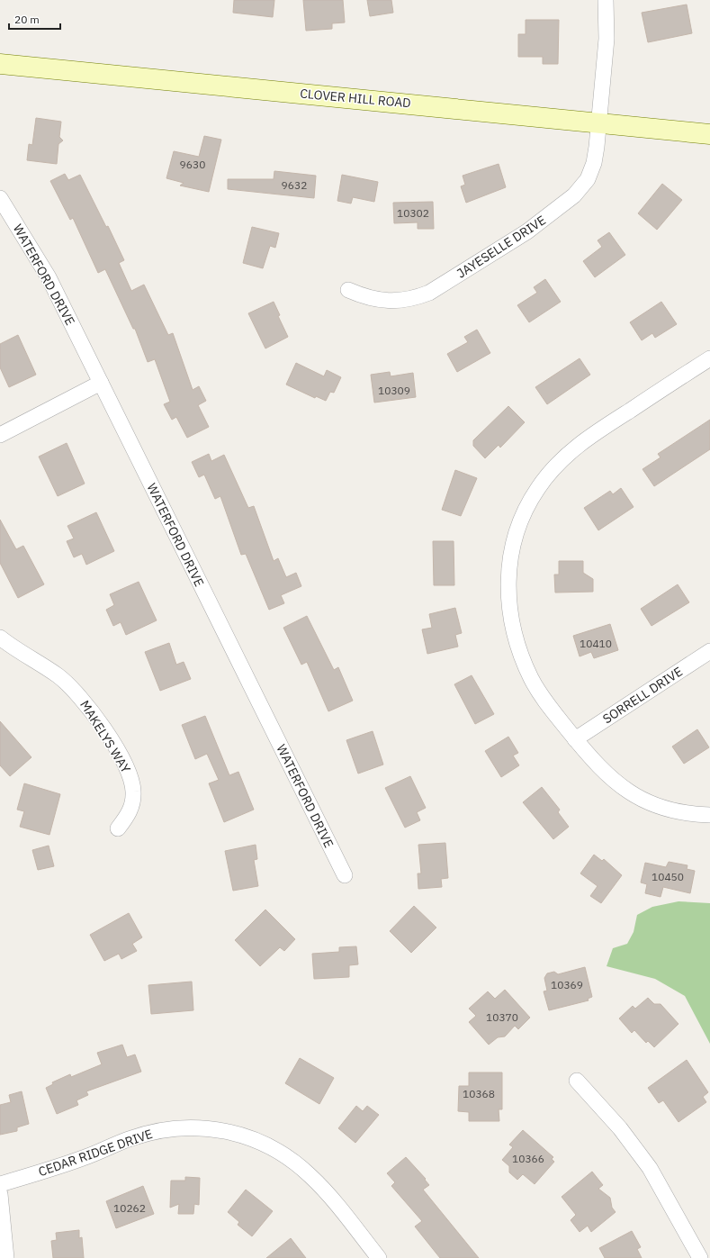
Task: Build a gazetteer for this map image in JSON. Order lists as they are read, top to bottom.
{
  "streets": {
    "street": [
      "CLOVER HILL ROAD",
      "JAYESELLE DRIVE",
      "WATERFORD DRIVE",
      "SORRELL DRIVE",
      "MAKELYS WAY",
      "CEDAR RIDGE DRIVE"
    ]
  },
  "crossings": [
    ["CLOVER HILL ROAD", "JAYESELLE DRIVE"]
  ],
  "house_numbers": [
    "9630",
    "9632",
    "10302",
    "10309",
    "10410",
    "10450",
    "10369",
    "10370",
    "10368",
    "10366",
    "10262"
  ],
  "scale_bar": "20 m"
}
